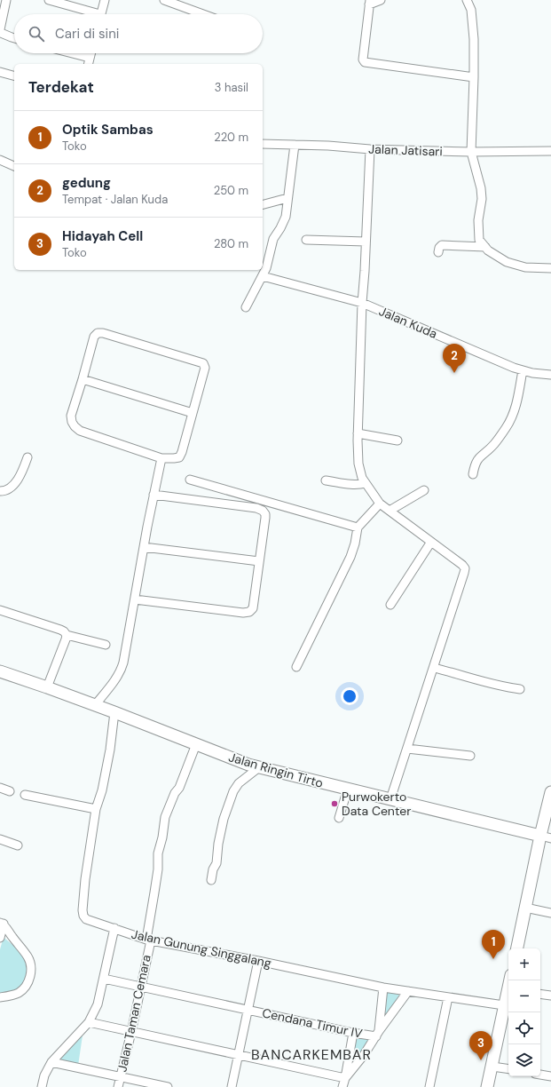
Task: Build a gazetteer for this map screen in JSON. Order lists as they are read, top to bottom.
{
  "streets": {
    "street": [
      "Jalan Jatisari",
      "Jalan Kuda",
      "Jalan Ringin Tirto",
      "Jalan Gunung Singgalang",
      "Jalan Taman Cemara",
      "Cendana Timur IV"
    ]
  },
  "crossings": [
    ["Jalan Ringin Tirto", "Jalan Gunung Singgalang"],
    ["Jalan Ringin Tirto", "Jalan Taman Cemara"],
    ["Jalan Gunung Singgalang", "Jalan Taman Cemara"],
    ["Jalan Taman Cemara", "Cendana Timur IV"]
  ],
  "districts": ["BANCARKEMBAR"],
  "places": ["Purwokerto Data Center"],
  "page": {
    "search": "Cari di sini",
    "heading": ["Terdekat", "3 hasil"],
    "list": [
      {
        "mark": "1",
        "name": "Optik Sambas",
        "note": "Toko",
        "value": "220 m"
      },
      {
        "mark": "2",
        "name": "gedung",
        "note": "Tempat · Jalan Kuda",
        "value": "250 m"
      },
      {
        "mark": "3",
        "name": "Hidayah Cell",
        "note": "Toko",
        "value": "280 m"
      }
    ],
    "pins": ["2", "1", "3"],
    "map_buttons": ["+", "−"]
  }
}
